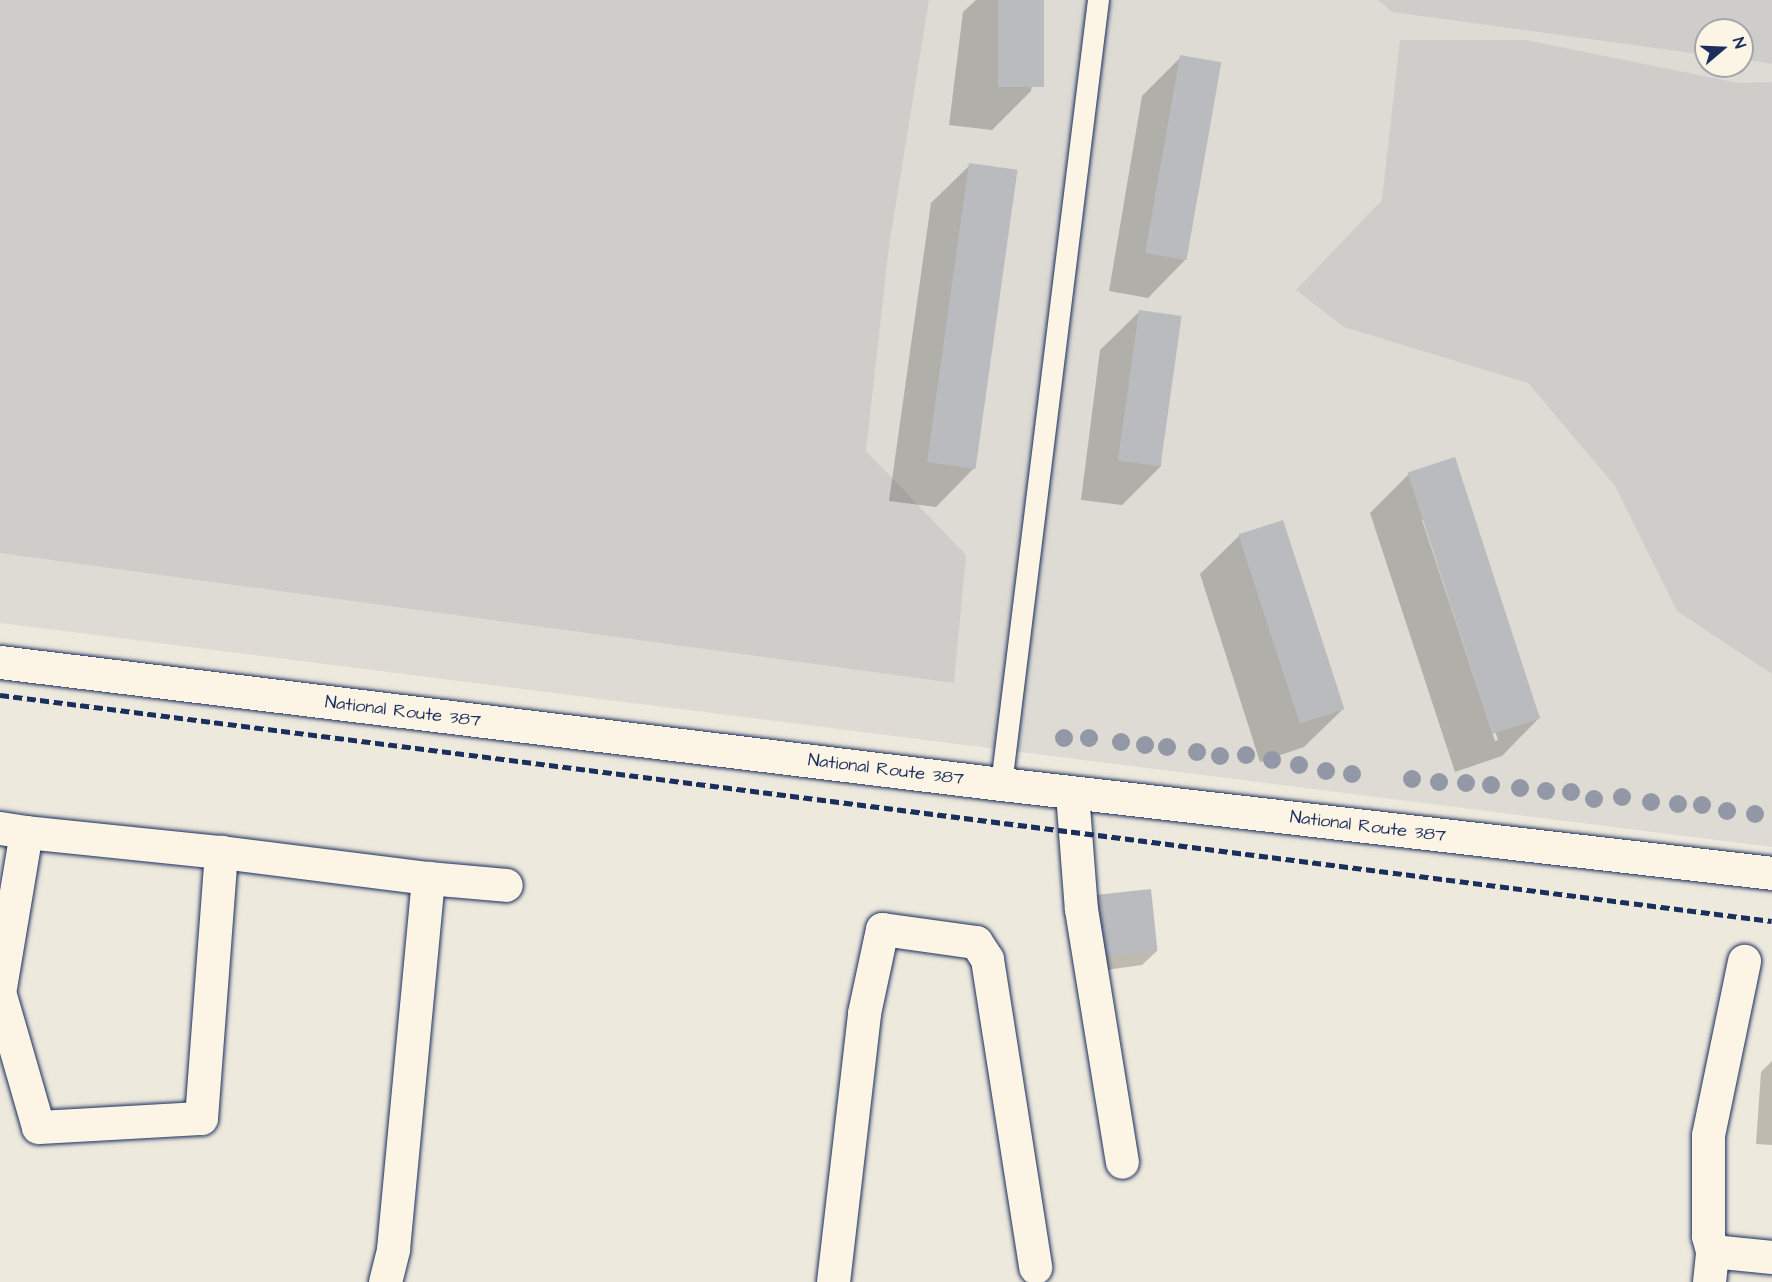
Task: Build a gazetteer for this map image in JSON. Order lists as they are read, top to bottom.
{
  "streets": {
    "main road": ["National Route 387"]
  },
  "north": "right"
}
